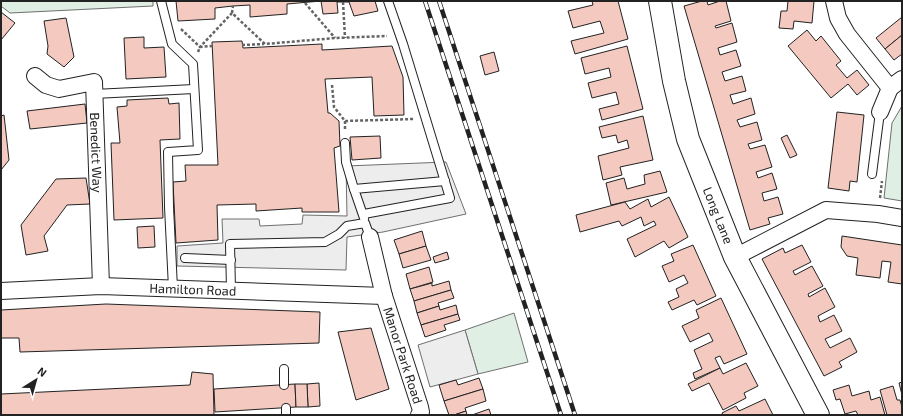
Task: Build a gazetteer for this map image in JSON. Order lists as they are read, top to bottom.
{
  "streets": {
    "street": [
      "Benedict Way",
      "Long Lane",
      "Hamilton Road",
      "Manor Park Road"
    ]
  },
  "crossings": [
    ["Benedict Way", "Hamilton Road"],
    ["Hamilton Road", "Manor Park Road"]
  ],
  "north": "top right"
}
